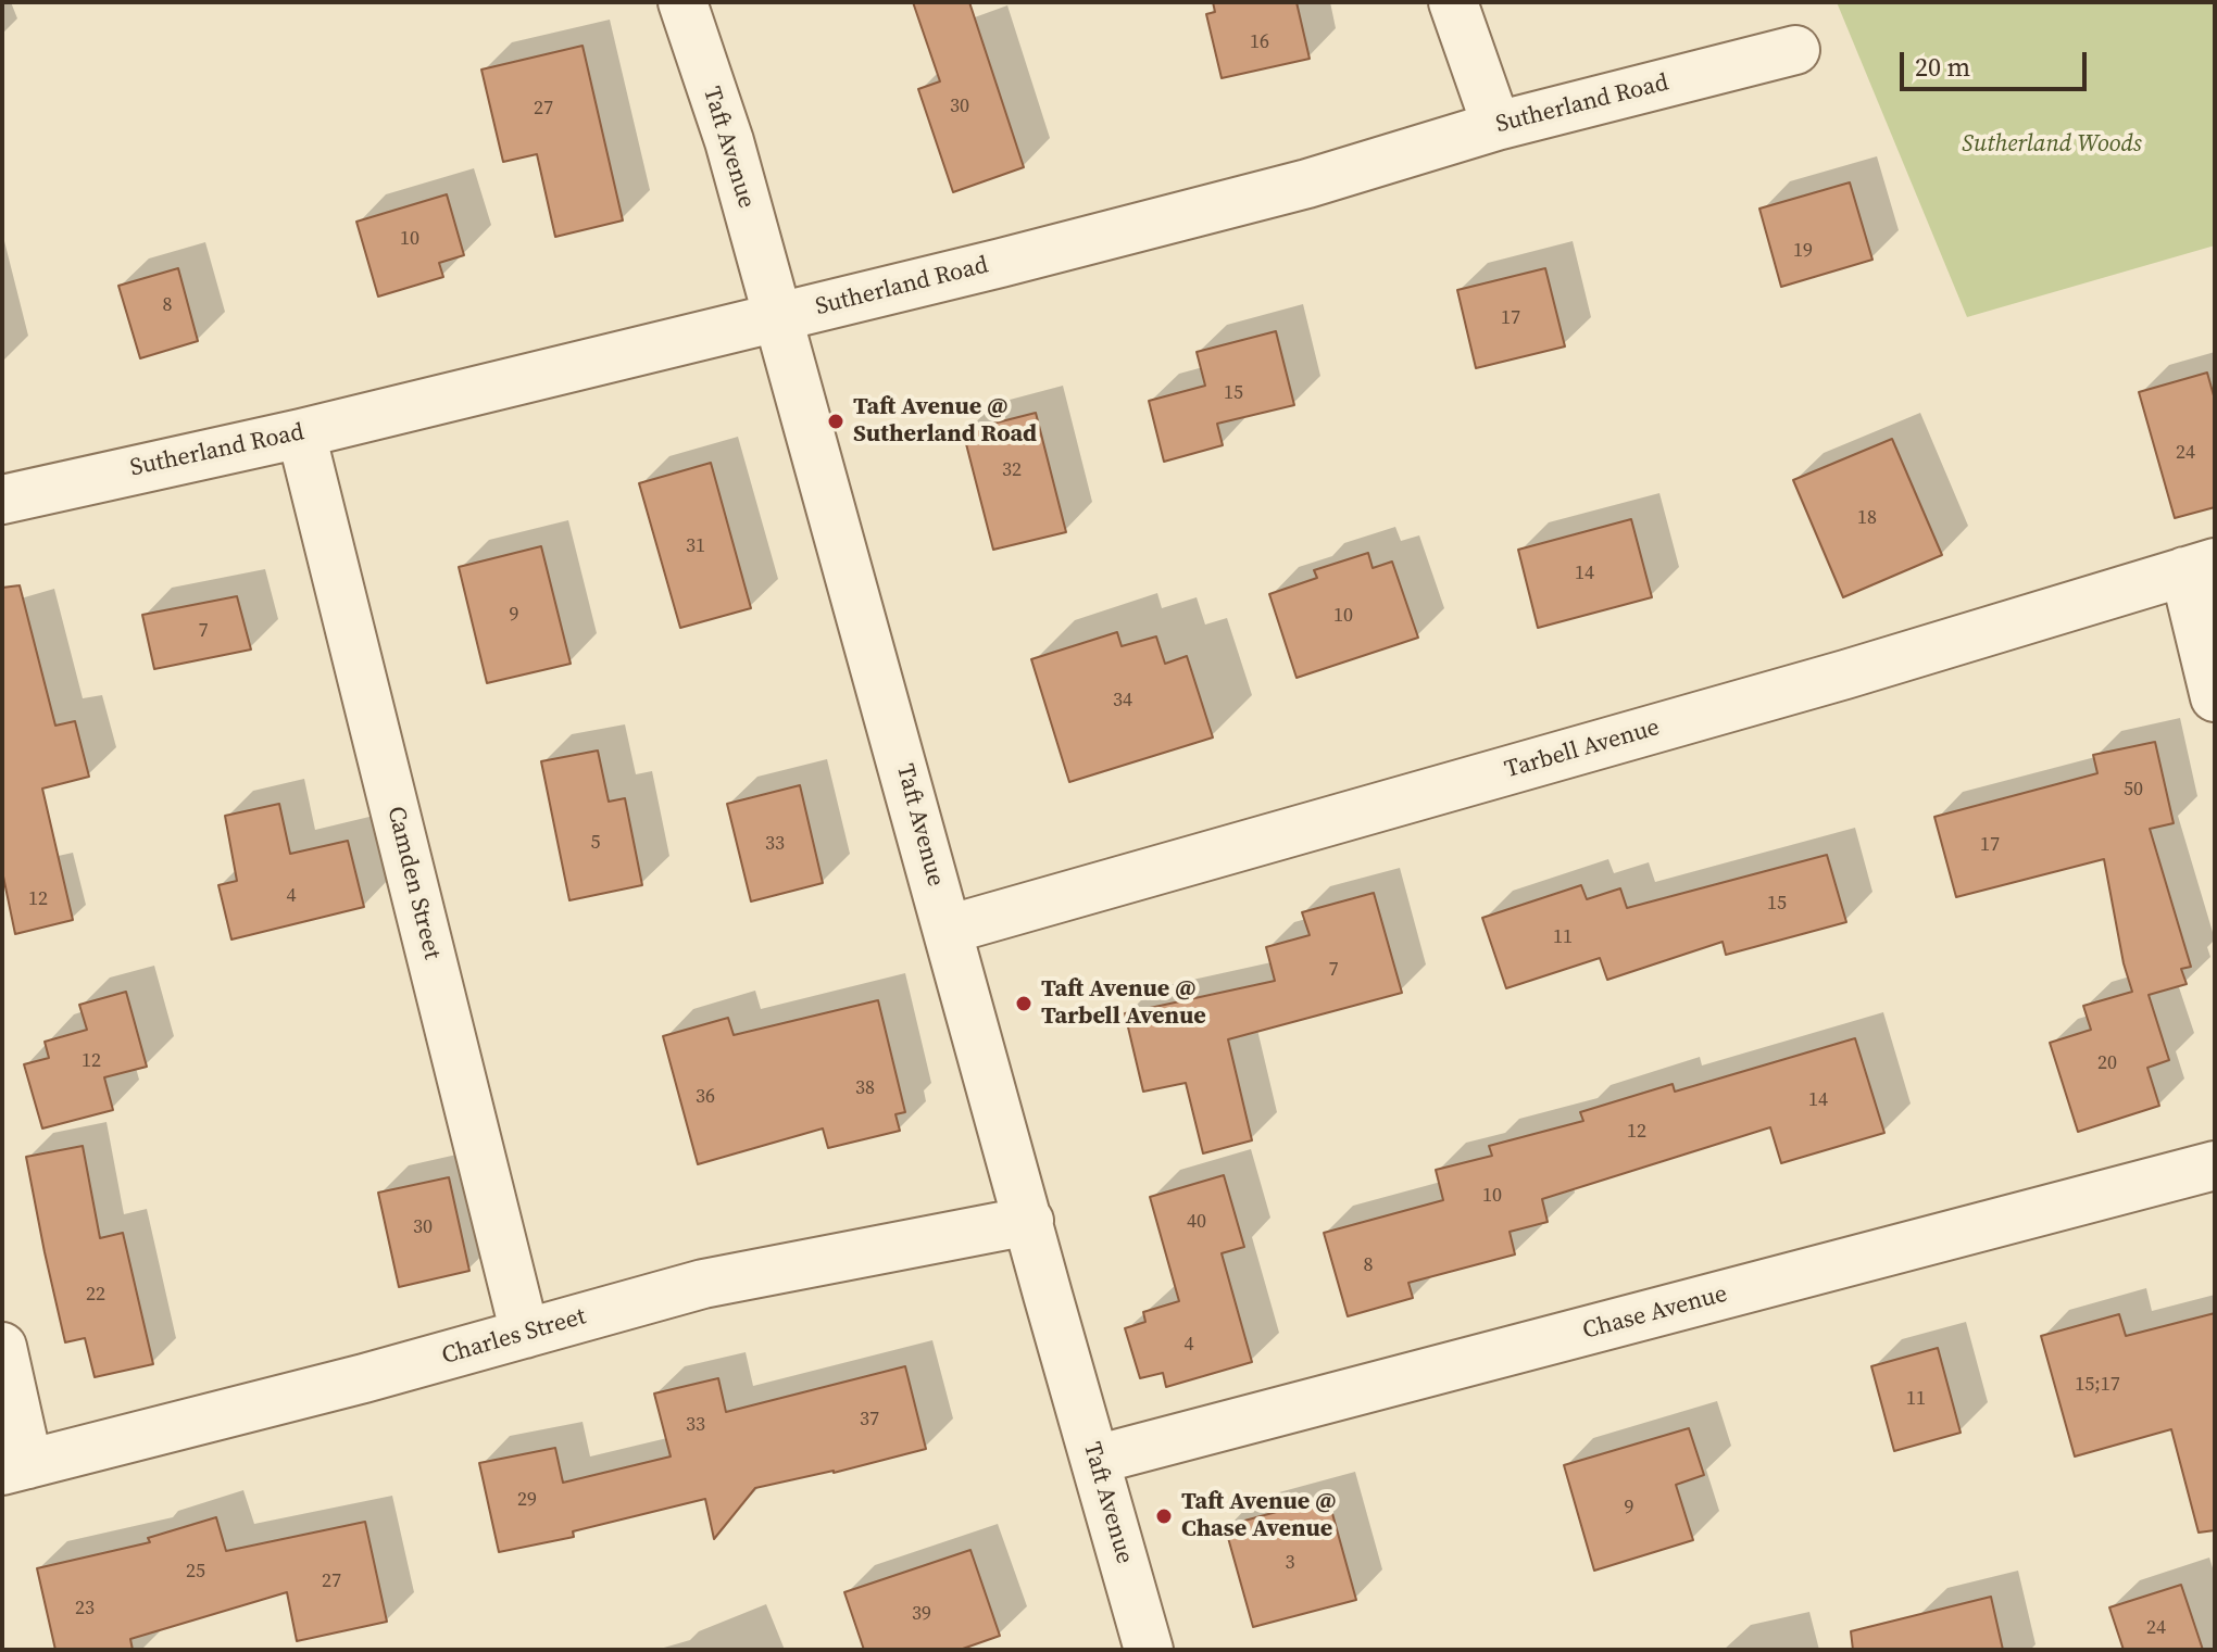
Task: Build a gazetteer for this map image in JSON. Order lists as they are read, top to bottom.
{
  "streets": {
    "street": [
      "Sutherland Road",
      "Taft Avenue",
      "Tarbell Avenue",
      "Camden Street",
      "Chase Avenue",
      "Charles Street"
    ]
  },
  "crossings": [
    ["Sutherland Road", "Taft Avenue"],
    ["Sutherland Road", "Camden Street"],
    ["Taft Avenue", "Tarbell Avenue"],
    ["Taft Avenue", "Chase Avenue"],
    ["Taft Avenue", "Charles Street"],
    ["Camden Street", "Charles Street"]
  ],
  "parks": ["Sutherland Woods"],
  "places": ["Taft Avenue @ Sutherland Road", "Taft Avenue @ Tarbell Avenue", "Taft Avenue @ Chase Avenue"],
  "house_numbers": [
    "16",
    "30",
    "27",
    "10",
    "19",
    "8",
    "17",
    "15",
    "24",
    "32",
    "18",
    "31",
    "14",
    "9",
    "10",
    "7",
    "34",
    "50",
    "5",
    "33",
    "17",
    "4",
    "12",
    "15",
    "11",
    "7",
    "12",
    "20",
    "38",
    "36",
    "14",
    "12",
    "10",
    "40",
    "30",
    "8",
    "22",
    "4",
    "15;17",
    "11",
    "37",
    "33",
    "29",
    "9",
    "3",
    "25",
    "27",
    "23",
    "39",
    "24"
  ],
  "scale_bar": "20 m"
}
